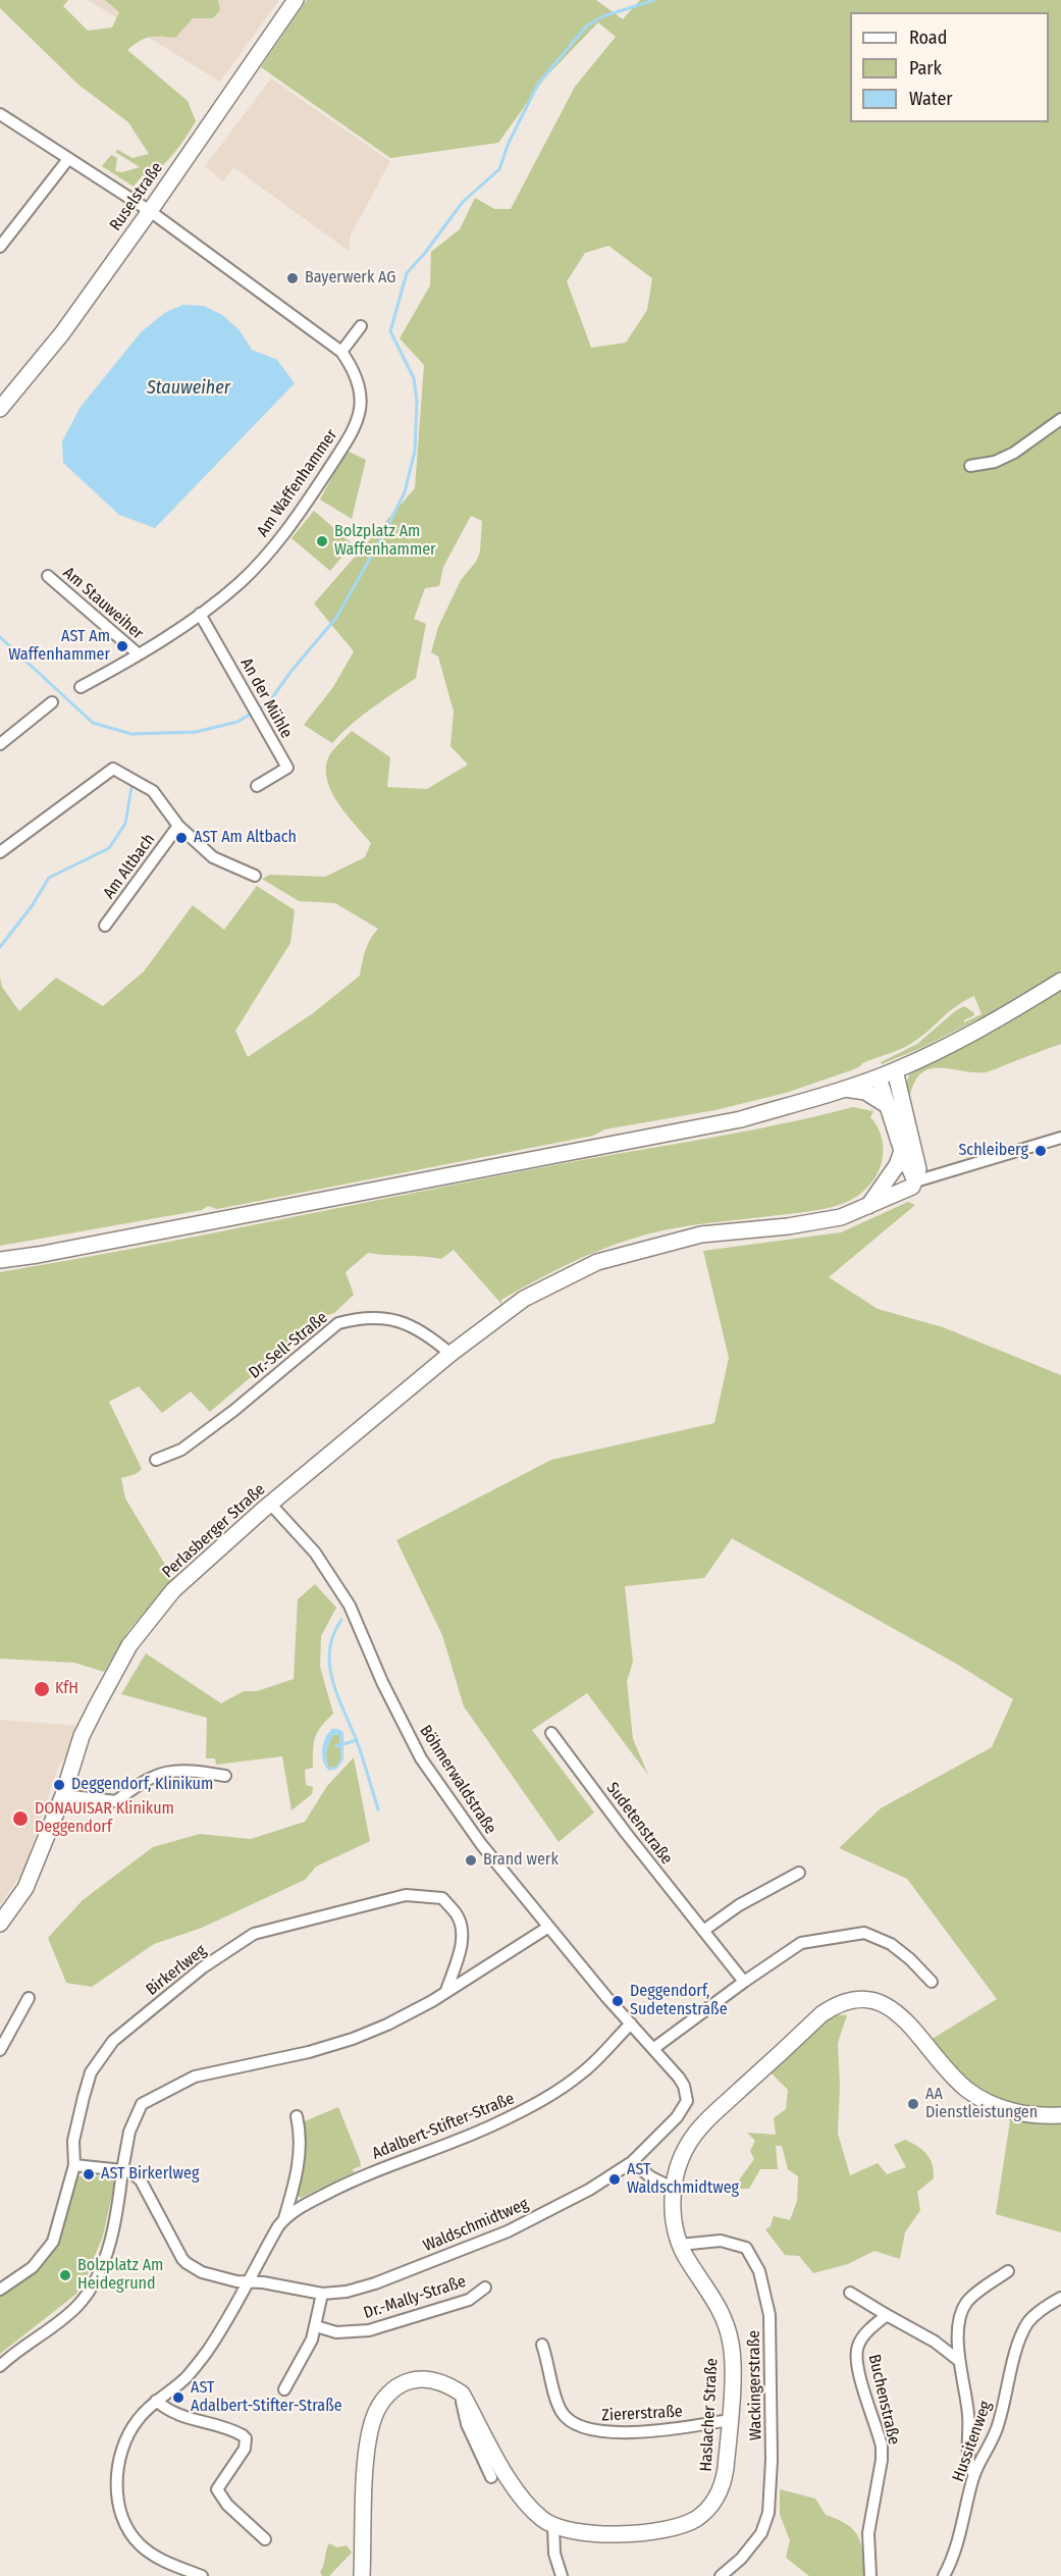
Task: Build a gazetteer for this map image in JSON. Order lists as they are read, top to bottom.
{
  "streets": {
    "street": [
      "Ruselstraße",
      "Am Waffenhammer",
      "Am Stauweiher",
      "An der Mühle",
      "Am Altbach",
      "Dr.-Sell-Straße",
      "Perlasberger Straße",
      "Böhmerwaldstraße",
      "Sudetenstraße",
      "Birkerlweg",
      "Adalbert-Stifter-Straße",
      "Waldschmidtweg",
      "Dr.-Mally-Straße",
      "Wackingerstraße",
      "Buchenstraße",
      "Ziererstraße",
      "Haslacher Straße",
      "Hussitenweg"
    ]
  },
  "crossings": [
    ["Ruselstraße", "Am Waffenhammer"],
    ["Am Waffenhammer", "Am Stauweiher"],
    ["Am Waffenhammer", "An der Mühle"],
    ["Dr.-Sell-Straße", "Perlasberger Straße"],
    ["Perlasberger Straße", "Böhmerwaldstraße"],
    ["Böhmerwaldstraße", "Adalbert-Stifter-Straße"],
    ["Böhmerwaldstraße", "Waldschmidtweg"],
    ["Adalbert-Stifter-Straße", "Waldschmidtweg"],
    ["Wackingerstraße", "Haslacher Straße"],
    ["Ziererstraße", "Haslacher Straße"]
  ],
  "water": ["Stauweiher"],
  "places": [
    "Bayerwerk AG",
    "Bolzplatz Am Waffenhammer",
    "AST Am Waffenhammer",
    "AST Am Altbach",
    "Schleiberg",
    "KfH",
    "Deggendorf, Klinikum",
    "DONAUISAR Klinikum Deggendorf",
    "Brand werk",
    "Deggendorf, Sudetenstraße",
    "AA Dienstleistungen",
    "AST Birkerlweg",
    "AST Waldschmidtweg",
    "Bolzplatz Am Heidegrund",
    "AST Adalbert-Stifter-Straße"
  ],
  "legend": ["Road", "Park", "Water"]
}
